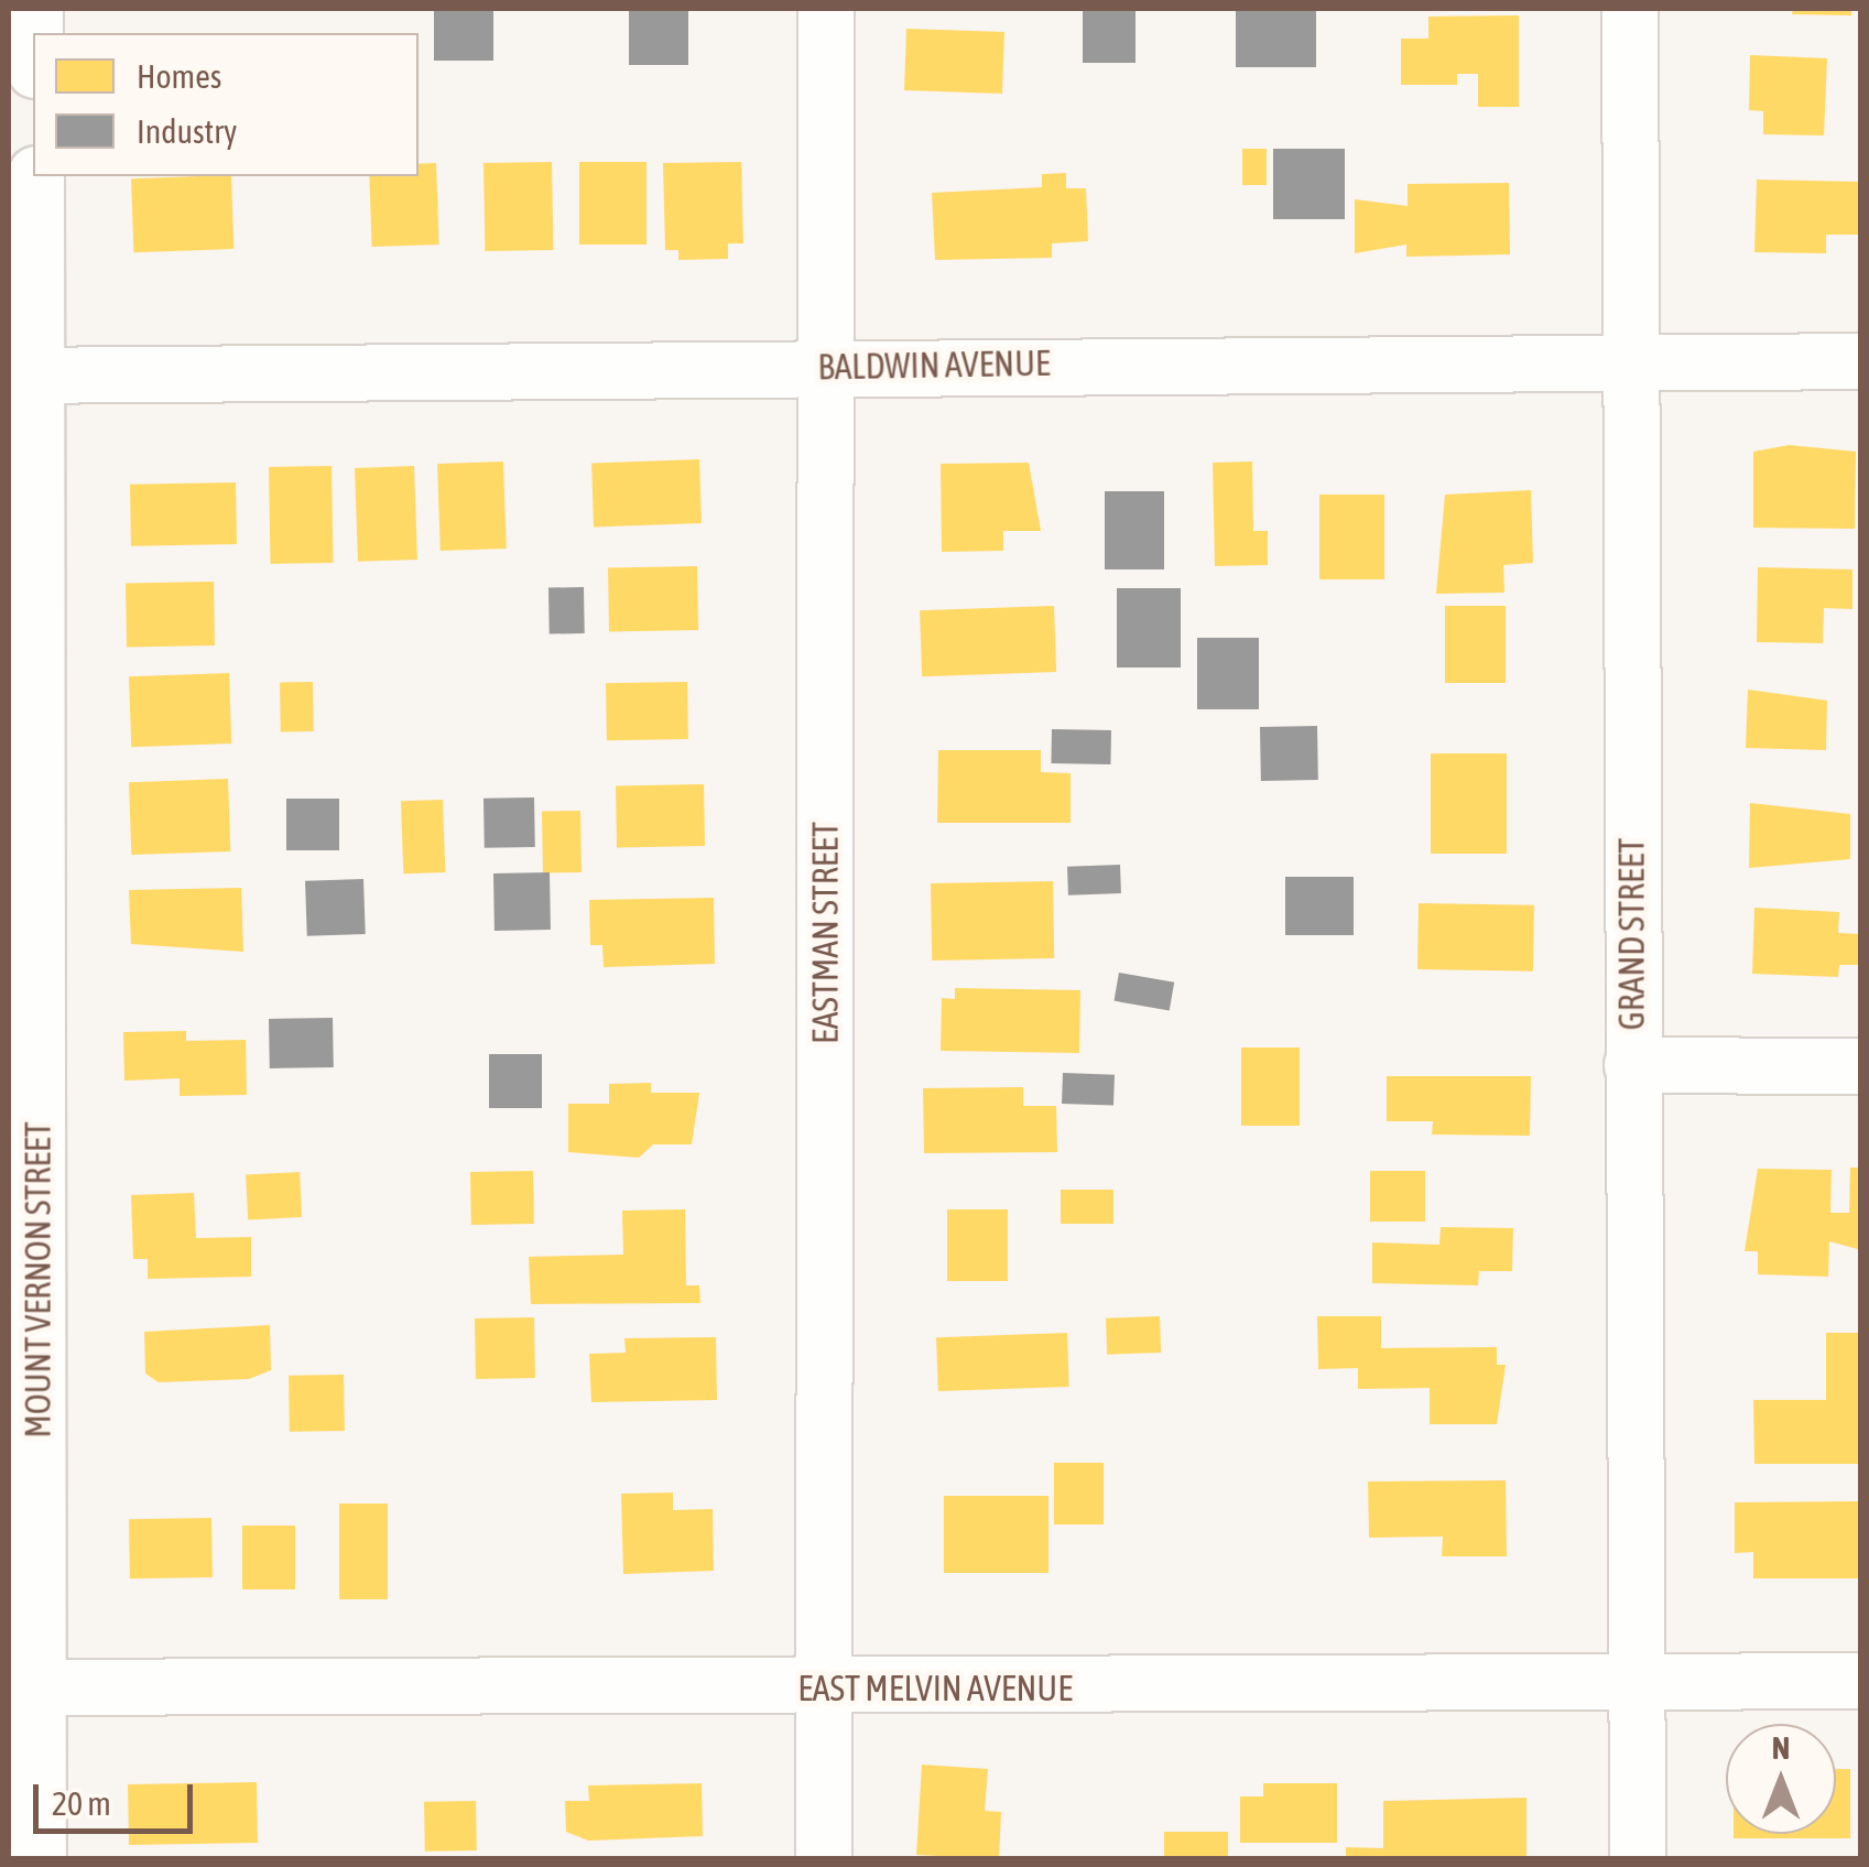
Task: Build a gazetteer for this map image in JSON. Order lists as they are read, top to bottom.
{
  "streets": {
    "street": [
      "BALDWIN AVENUE",
      "EASTMAN STREET",
      "GRAND STREET",
      "MOUNT VERNON STREET",
      "EAST MELVIN AVENUE"
    ]
  },
  "crossings": [
    ["BALDWIN AVENUE", "EASTMAN STREET"],
    ["BALDWIN AVENUE", "GRAND STREET"],
    ["BALDWIN AVENUE", "MOUNT VERNON STREET"],
    ["EASTMAN STREET", "EAST MELVIN AVENUE"],
    ["GRAND STREET", "EAST MELVIN AVENUE"],
    ["MOUNT VERNON STREET", "EAST MELVIN AVENUE"]
  ],
  "legend": ["Homes", "Industry"],
  "scale_bar": "20 m",
  "north": "top"
}
